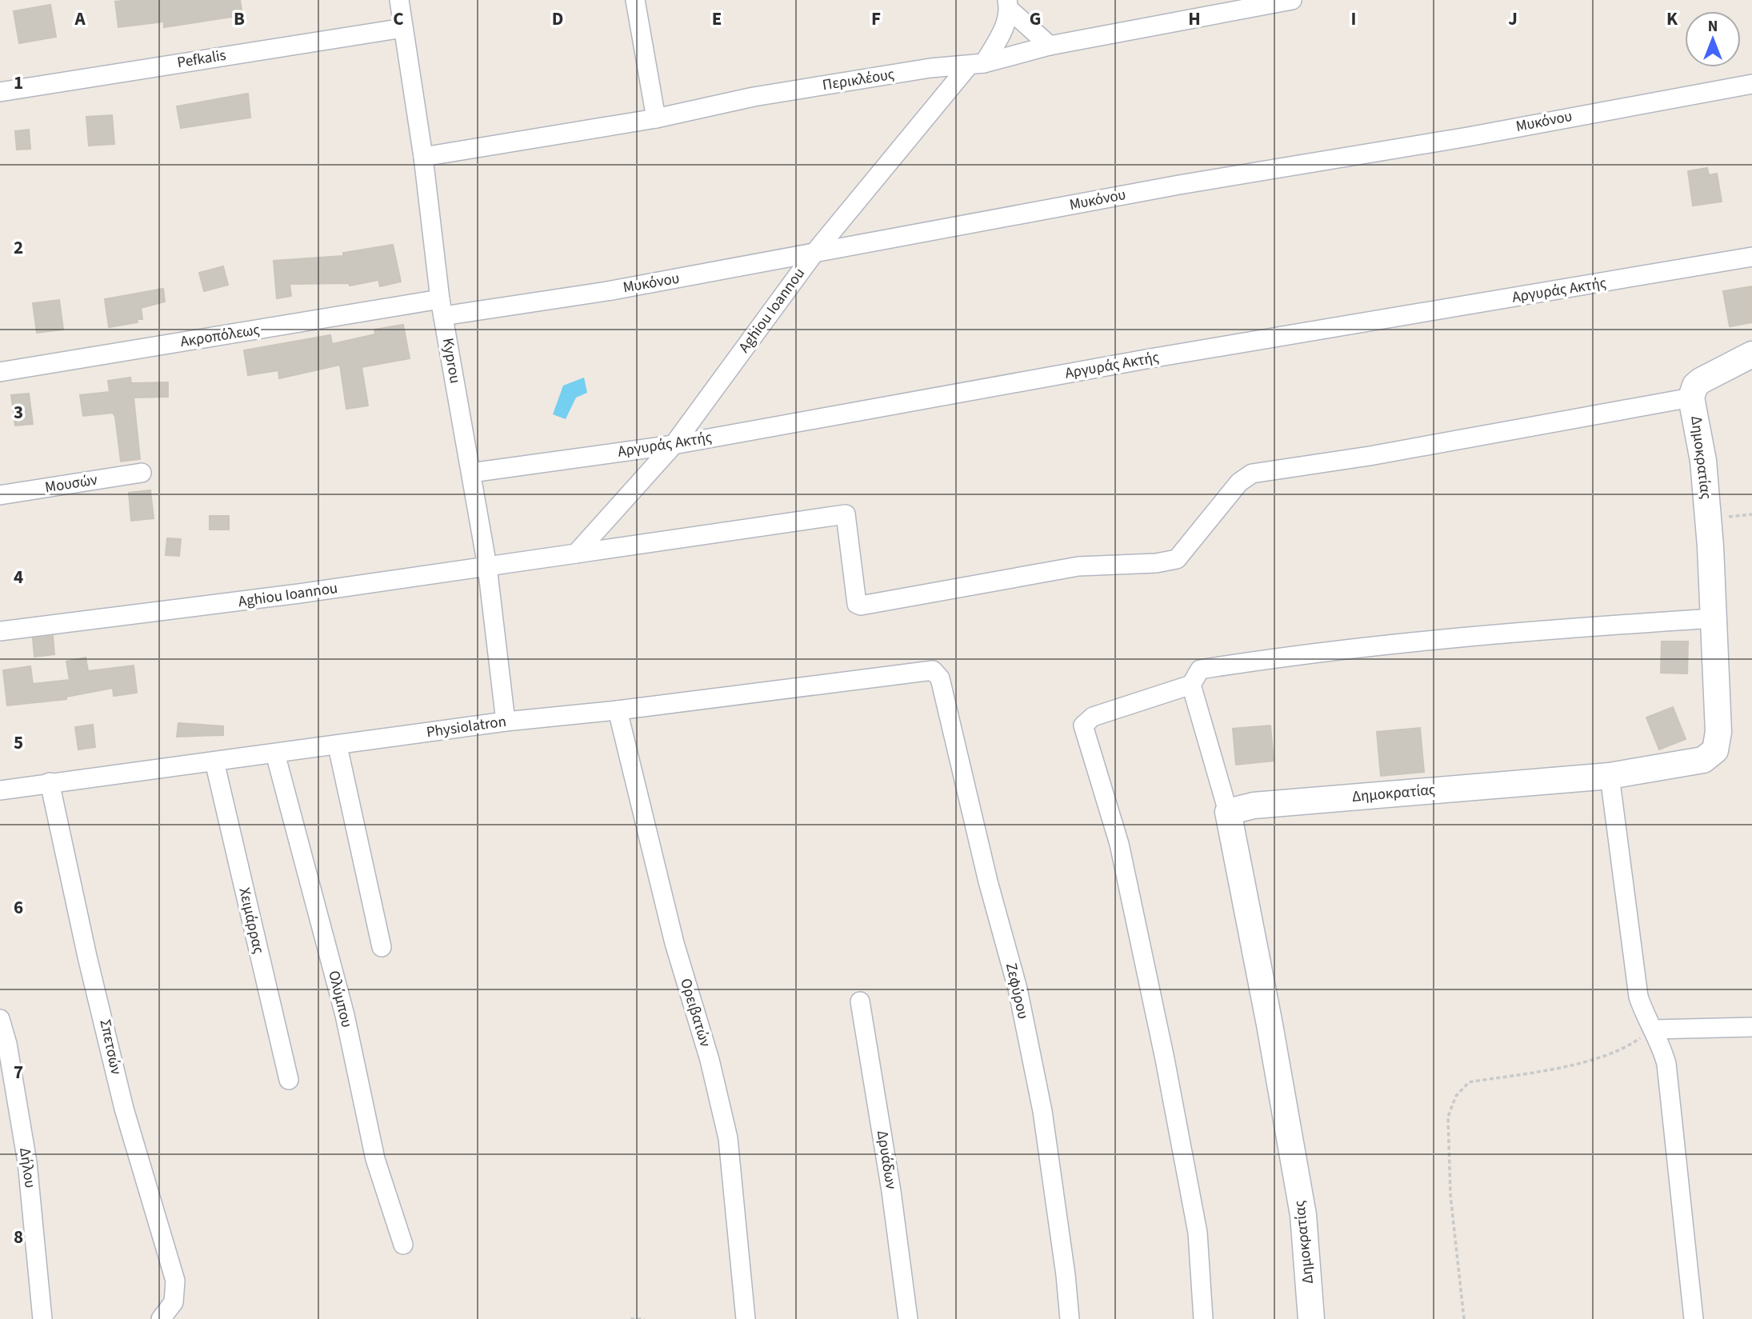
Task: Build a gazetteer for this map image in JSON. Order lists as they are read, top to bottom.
{
  "streets": {
    "street": [
      "Pefkalis",
      "Περικλέους",
      "Μυκόνου",
      "Αργυράς Ακτής",
      "Aghiou Ioannou",
      "Ακροπόλεως",
      "Kyprou",
      "Δημοκρατίας",
      "Μουσών",
      "Physiolatron",
      "Χειμάρρας",
      "Ζεφύρου",
      "Ολύμπου",
      "Ορειβατών",
      "Σπετσών",
      "Δρυάδων",
      "Δήλου"
    ]
  },
  "crossings": [
    ["Pefkalis", "Kyprou"],
    ["Περικλέους", "Aghiou Ioannou"],
    ["Περικλέους", "Kyprou"],
    ["Μυκόνου", "Aghiou Ioannou"],
    ["Μυκόνου", "Ακροπόλεως"],
    ["Μυκόνου", "Kyprou"],
    ["Αργυράς Ακτής", "Aghiou Ioannou"],
    ["Αργυράς Ακτής", "Kyprou"],
    ["Aghiou Ioannou", "Kyprou"],
    ["Aghiou Ioannou", "Δημοκρατίας"],
    ["Ακροπόλεως", "Kyprou"],
    ["Kyprou", "Physiolatron"],
    ["Physiolatron", "Χειμάρρας"],
    ["Physiolatron", "Ζεφύρου"],
    ["Physiolatron", "Ολύμπου"],
    ["Physiolatron", "Ορειβατών"],
    ["Physiolatron", "Σπετσών"]
  ],
  "north": "top",
  "grid": {
    "columns": [
      "A",
      "B",
      "C",
      "D",
      "E",
      "F",
      "G",
      "H",
      "I",
      "J",
      "K"
    ],
    "rows": [
      "1",
      "2",
      "3",
      "4",
      "5",
      "6",
      "7",
      "8"
    ]
  }
}
